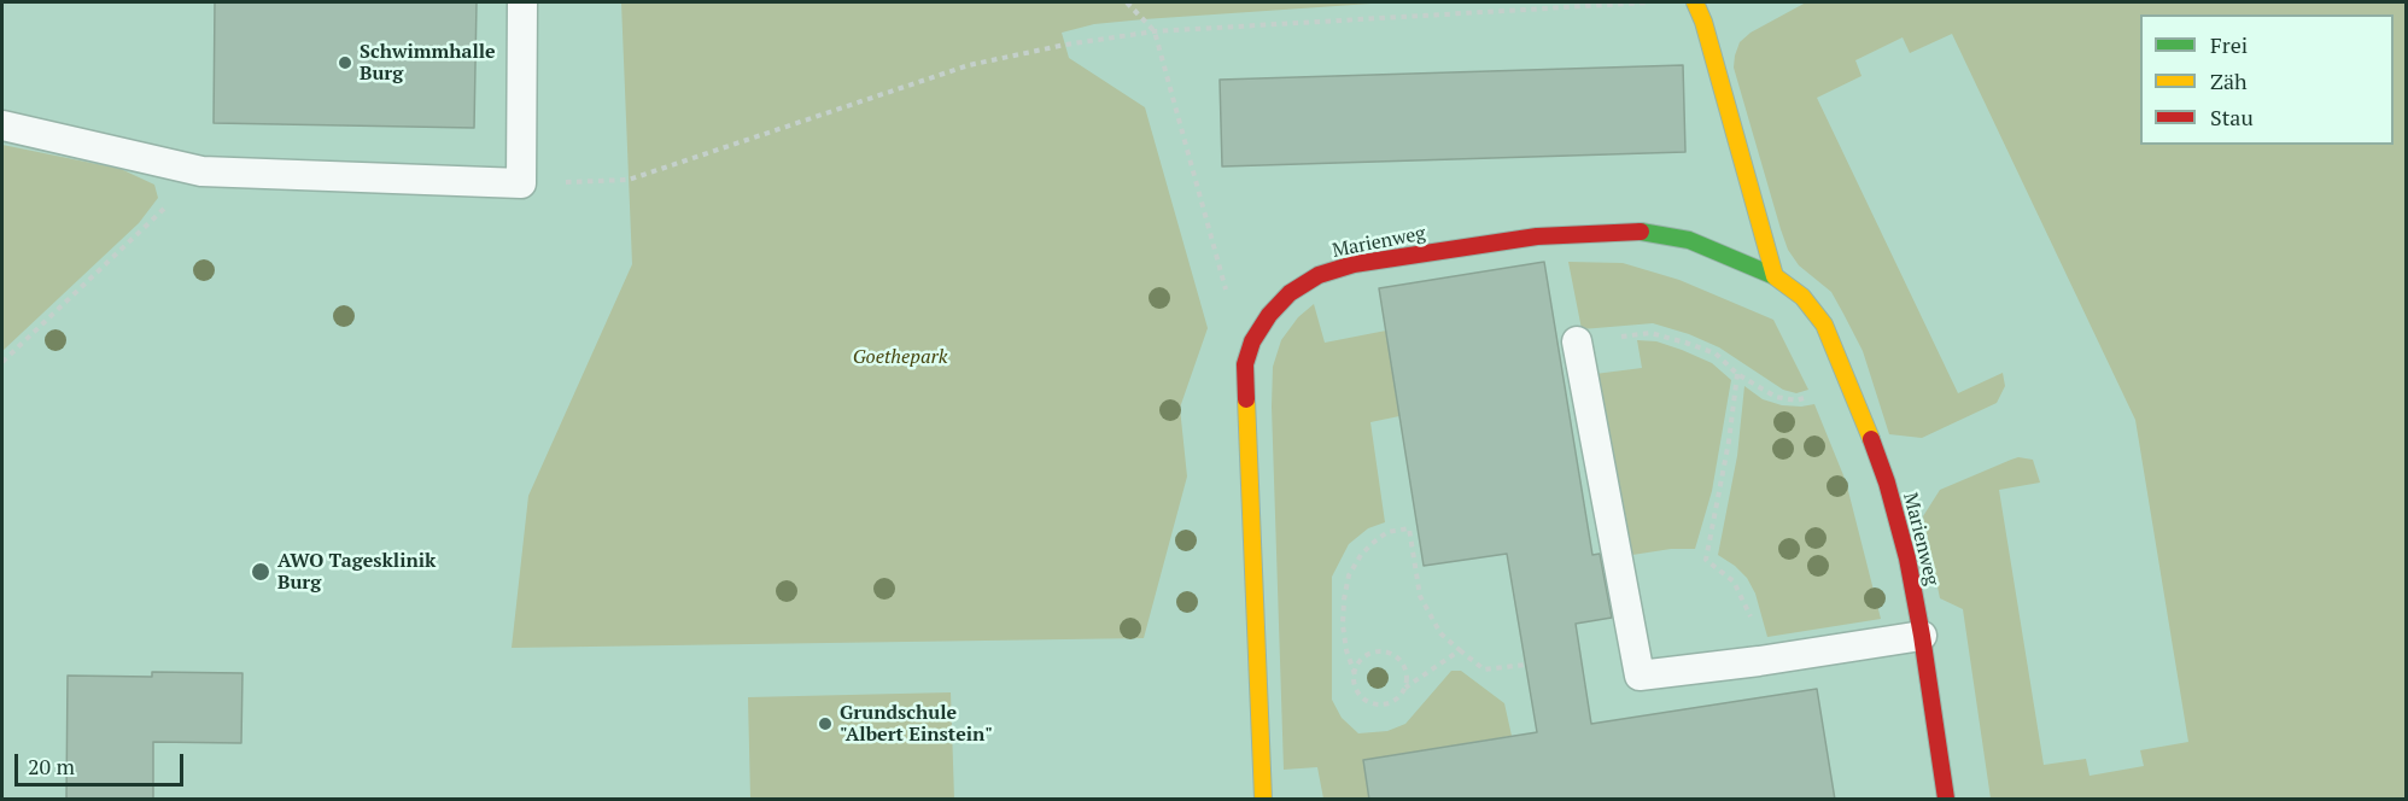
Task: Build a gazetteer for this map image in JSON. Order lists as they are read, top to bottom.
{
  "streets": {
    "street": ["Marienweg"]
  },
  "parks": ["Goethepark"],
  "places": ["Schwimmhalle Burg", "AWO Tagesklinik Burg", "Grundschule \"Albert Einstein\""],
  "legend": ["Frei", "Zäh", "Stau"],
  "scale_bar": "20 m"
}
